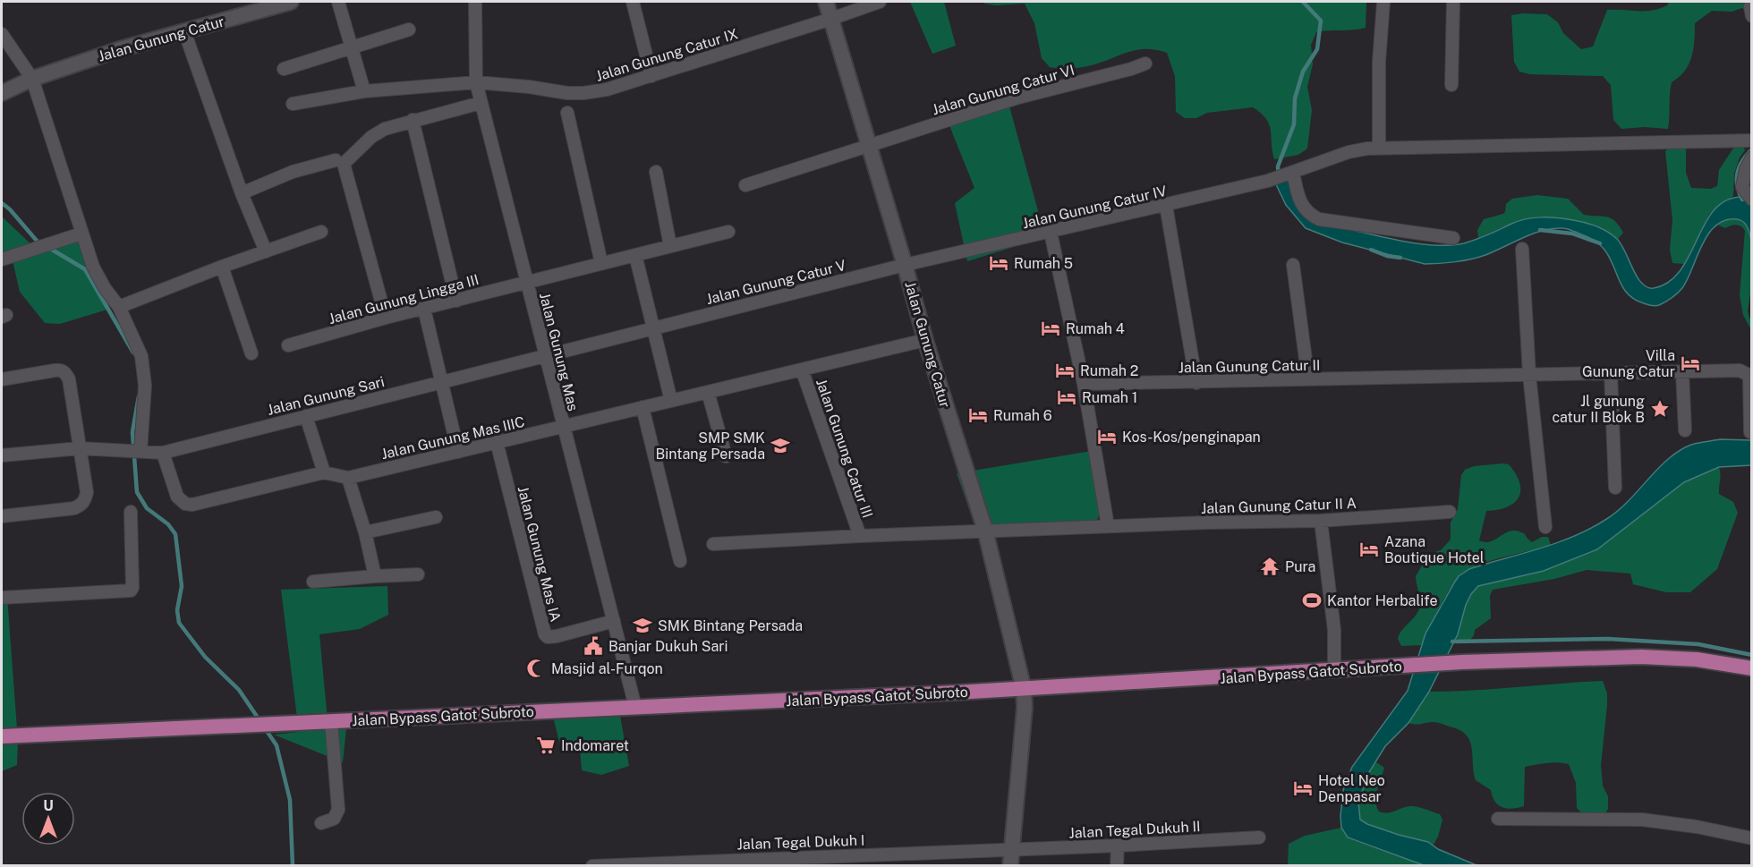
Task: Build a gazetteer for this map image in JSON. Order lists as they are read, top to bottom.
{
  "streets": {
    "main road": ["Jalan Bypass Gatot Subroto"],
    "street": [
      "Jalan Gunung Catur",
      "Jalan Gunung Catur IX",
      "Jalan Gunung Catur VI",
      "Jalan Gunung Catur IV",
      "Jalan Gunung Catur V",
      "Jalan Gunung Lingga III",
      "Jalan Gunung Mas",
      "Jalan Gunung Catur II",
      "Jalan Gunung Sari",
      "Jalan Gunung Mas IIIC",
      "Jalan Gunung Catur III",
      "Jalan Gunung Catur II A",
      "Jalan Gunung Mas IA",
      "Jalan Tegal Dukuh II",
      "Jalan Tegal Dukuh I"
    ]
  },
  "crossings": [
    ["Jalan Gunung Catur", "Jalan Gunung Catur IX"],
    ["Jalan Gunung Catur", "Jalan Gunung Catur VI"],
    ["Jalan Gunung Catur", "Jalan Gunung Catur IV"],
    ["Jalan Gunung Catur", "Jalan Gunung Catur V"],
    ["Jalan Gunung Catur", "Jalan Gunung Catur III"],
    ["Jalan Gunung Catur", "Jalan Bypass Gatot Subroto"],
    ["Jalan Gunung Catur", "Jalan Tegal Dukuh II"],
    ["Jalan Gunung Catur", "Jalan Tegal Dukuh I"],
    ["Jalan Gunung Catur IX", "Jalan Gunung Mas"],
    ["Jalan Gunung Catur IV", "Jalan Gunung Catur V"],
    ["Jalan Gunung Catur V", "Jalan Gunung Sari"],
    ["Jalan Gunung Lingga III", "Jalan Gunung Mas"],
    ["Jalan Gunung Mas", "Jalan Gunung Sari"],
    ["Jalan Gunung Mas", "Jalan Gunung Mas IIIC"],
    ["Jalan Gunung Mas", "Jalan Gunung Mas IA"],
    ["Jalan Gunung Mas", "Jalan Bypass Gatot Subroto"],
    ["Jalan Gunung Mas IIIC", "Jalan Gunung Catur III"],
    ["Jalan Gunung Mas IIIC", "Jalan Gunung Mas IA"],
    ["Jalan Tegal Dukuh II", "Jalan Tegal Dukuh I"]
  ],
  "places": {
    "hotel": [
      "Rumah 5",
      "Rumah 4",
      "Villa Gunung Catur",
      "Rumah 2",
      "Rumah 1",
      "Rumah 6",
      "Kos-Kos/penginapan",
      "Azana Boutique Hotel",
      "Hotel Neo Denpasar"
    ],
    "place": ["Jl gunung catur II Blok B"],
    "school or university": ["SMP SMK Bintang Persada", "SMK Bintang Persada"],
    "temple": ["Pura"],
    "sports": ["Kantor Herbalife"],
    "public building": ["Banjar Dukuh Sari"],
    "mosque": ["Masjid al-Furqon"],
    "supermarket": ["Indomaret"]
  },
  "north": "top"
}
